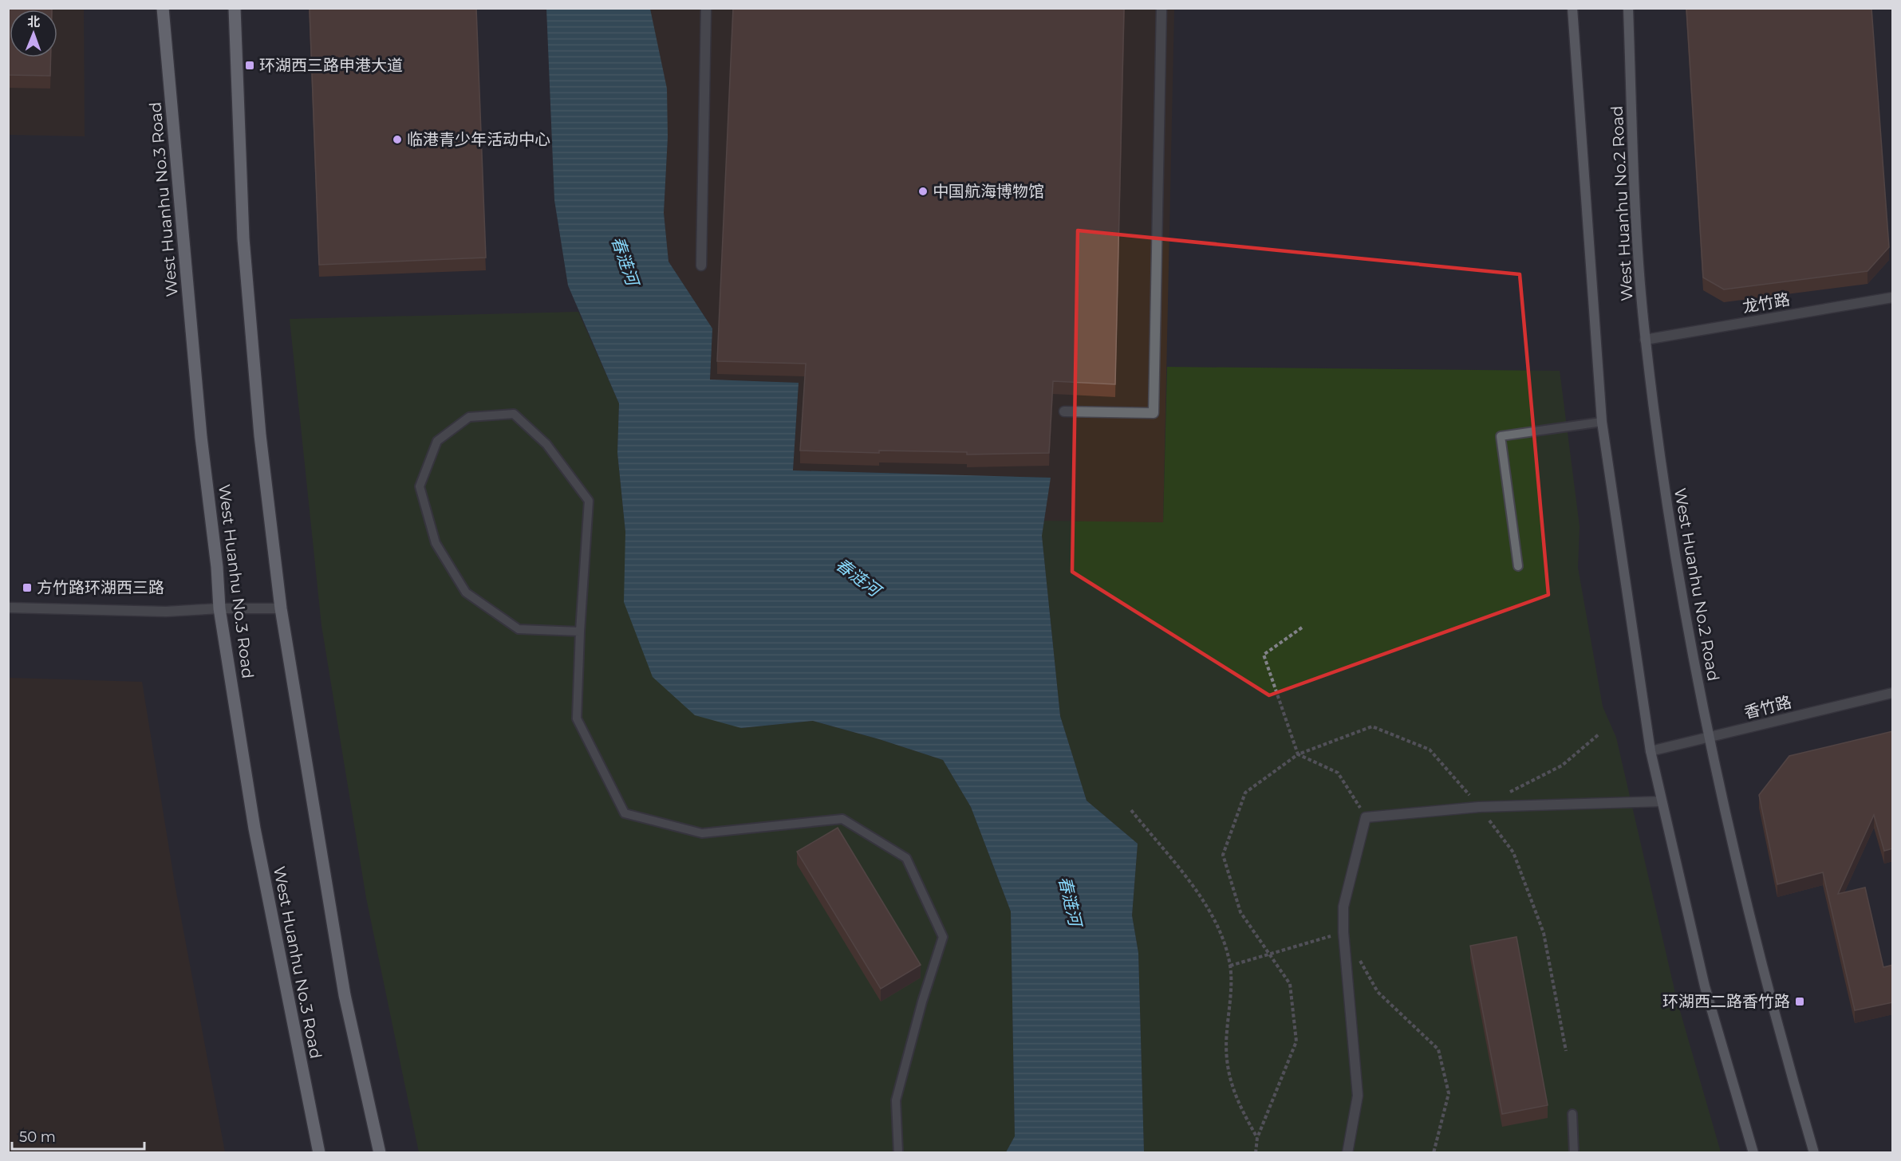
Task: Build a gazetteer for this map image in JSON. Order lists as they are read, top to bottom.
{
  "streets": {
    "main road": ["West Huanhu No.3 Road", "West Huanhu No.2 Road"],
    "street": ["龙竹路", "香竹路"]
  },
  "crossings": [
    ["West Huanhu No.2 Road", "龙竹路"],
    ["West Huanhu No.2 Road", "香竹路"]
  ],
  "water": ["春涟河"],
  "places": {
    "transit": ["环湖西三路申港大道", "方竹路环湖西三路", "环湖西二路香竹路"],
    "other": ["临港青少年活动中心", "中国航海博物馆"]
  },
  "scale_bar": "50 m",
  "north": "top"
}
